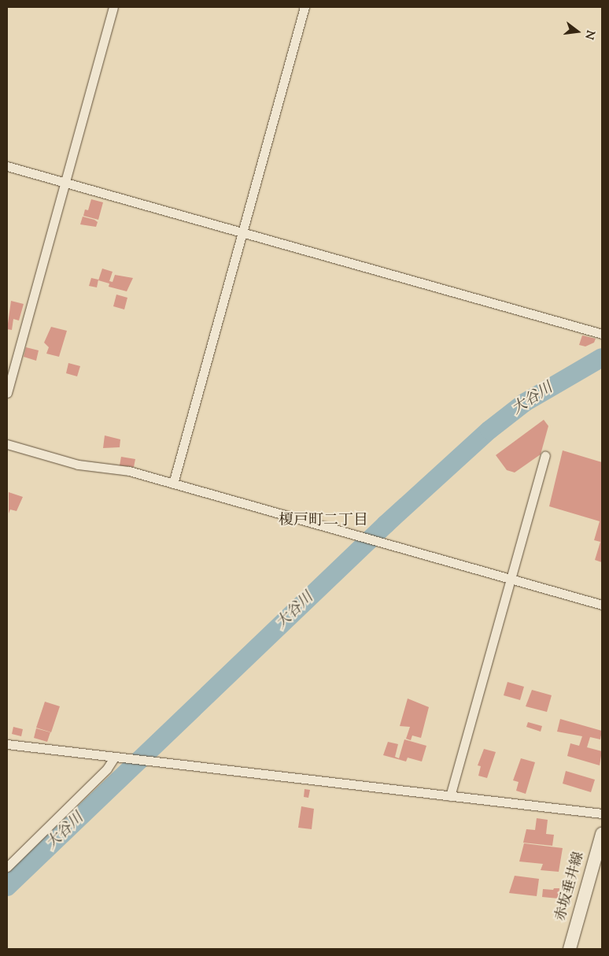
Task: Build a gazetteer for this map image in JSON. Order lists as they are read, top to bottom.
{
  "streets": {
    "main road": ["赤坂垂井線"]
  },
  "districts": ["榎戸町二丁目"],
  "water": ["大谷川"],
  "north": "right"
}
